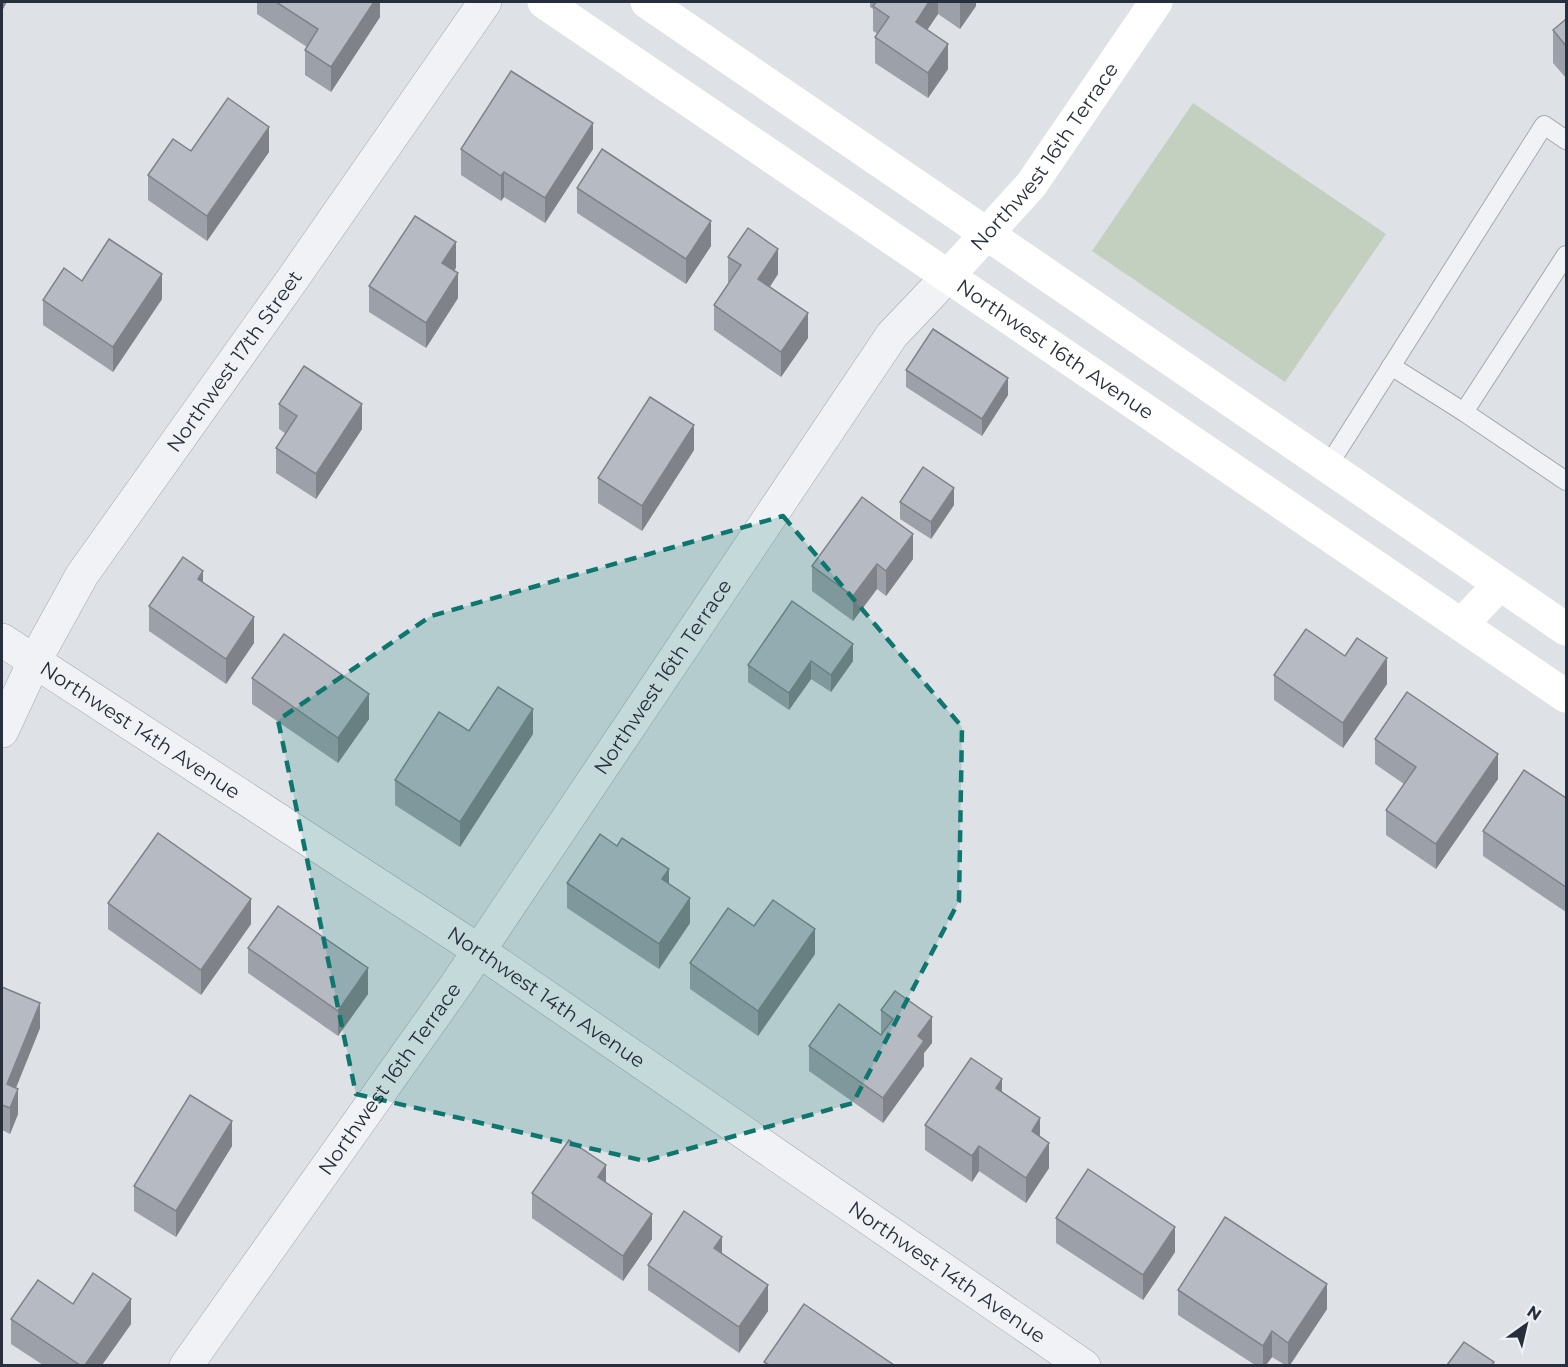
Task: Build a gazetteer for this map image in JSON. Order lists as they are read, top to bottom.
{
  "streets": {
    "main road": ["Northwest 16th Terrace", "Northwest 16th Avenue"],
    "street": ["Northwest 17th Street", "Northwest 14th Avenue"]
  },
  "crossings": [
    ["Northwest 16th Terrace", "Northwest 16th Avenue"],
    ["Northwest 16th Terrace", "Northwest 14th Avenue"],
    ["Northwest 17th Street", "Northwest 14th Avenue"]
  ],
  "north": "top right"
}
